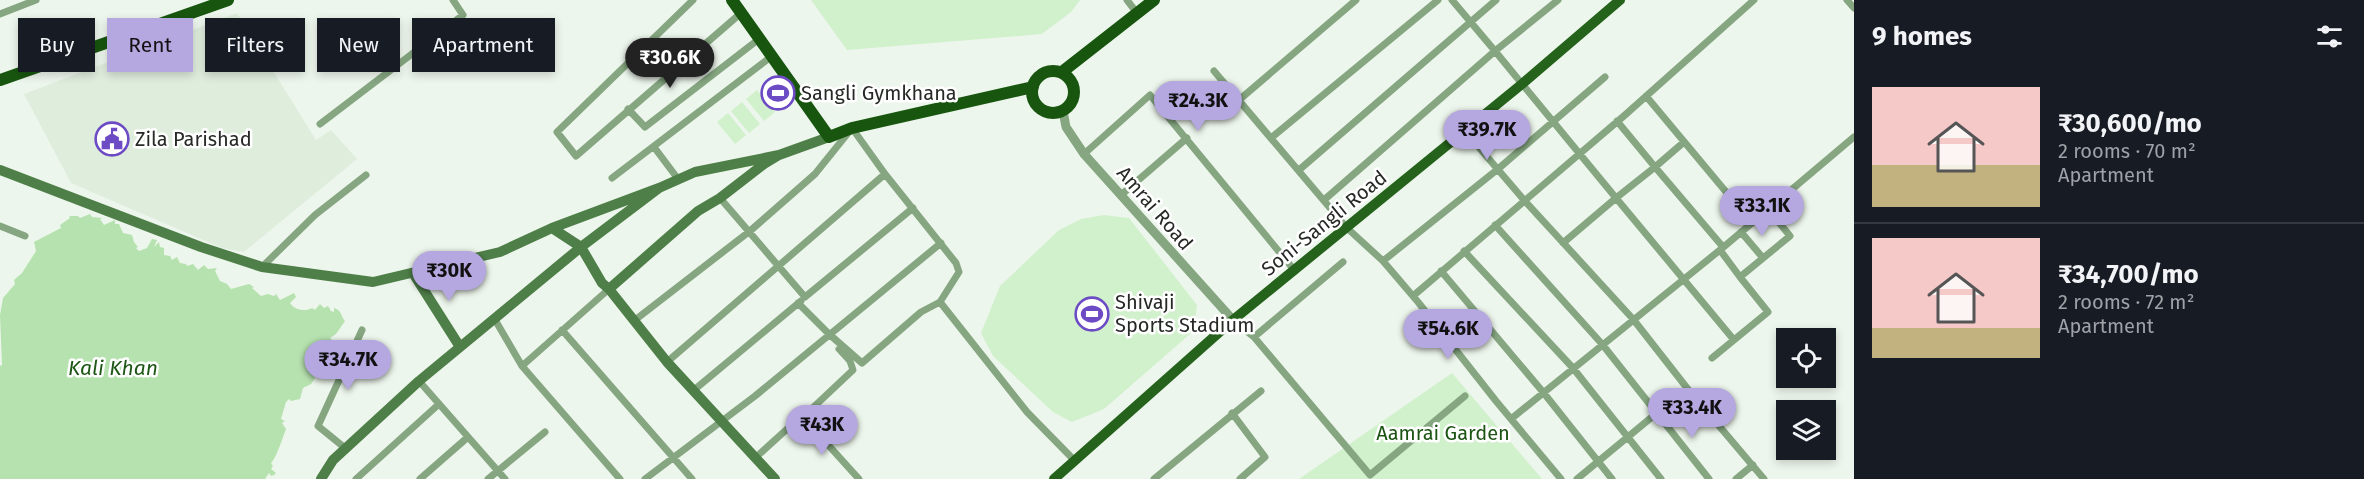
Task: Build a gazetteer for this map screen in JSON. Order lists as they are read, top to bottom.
{
  "streets": {
    "main road": ["Soni-Sangli Road"],
    "street": ["Amrai Road"]
  },
  "crossings": [
    ["Amrai Road", "Soni-Sangli Road"]
  ],
  "water": ["Kali Khan"],
  "parks": ["Aamrai Garden"],
  "places": {
    "sports": ["Sangli Gymkhana", "Shivaji Sports Stadium"],
    "public building": ["Zila Parishad"]
  },
  "page": {
    "heading": "9 homes",
    "chip": [
      "Buy",
      "Rent",
      "Filters",
      "New",
      "Apartment"
    ],
    "price": [
      "₹30.6K",
      "₹24.3K",
      "₹39.7K",
      "₹33.1K",
      "₹30K",
      "₹54.6K",
      "₹34.7K",
      "₹33.4K",
      "₹43K"
    ],
    "list": [
      {
        "name": "₹30,600/mo",
        "note": "2 rooms · 70 m² · Apartment"
      },
      {
        "name": "₹34,700/mo",
        "note": "2 rooms · 72 m² · Apartment"
      }
    ]
  }
}
